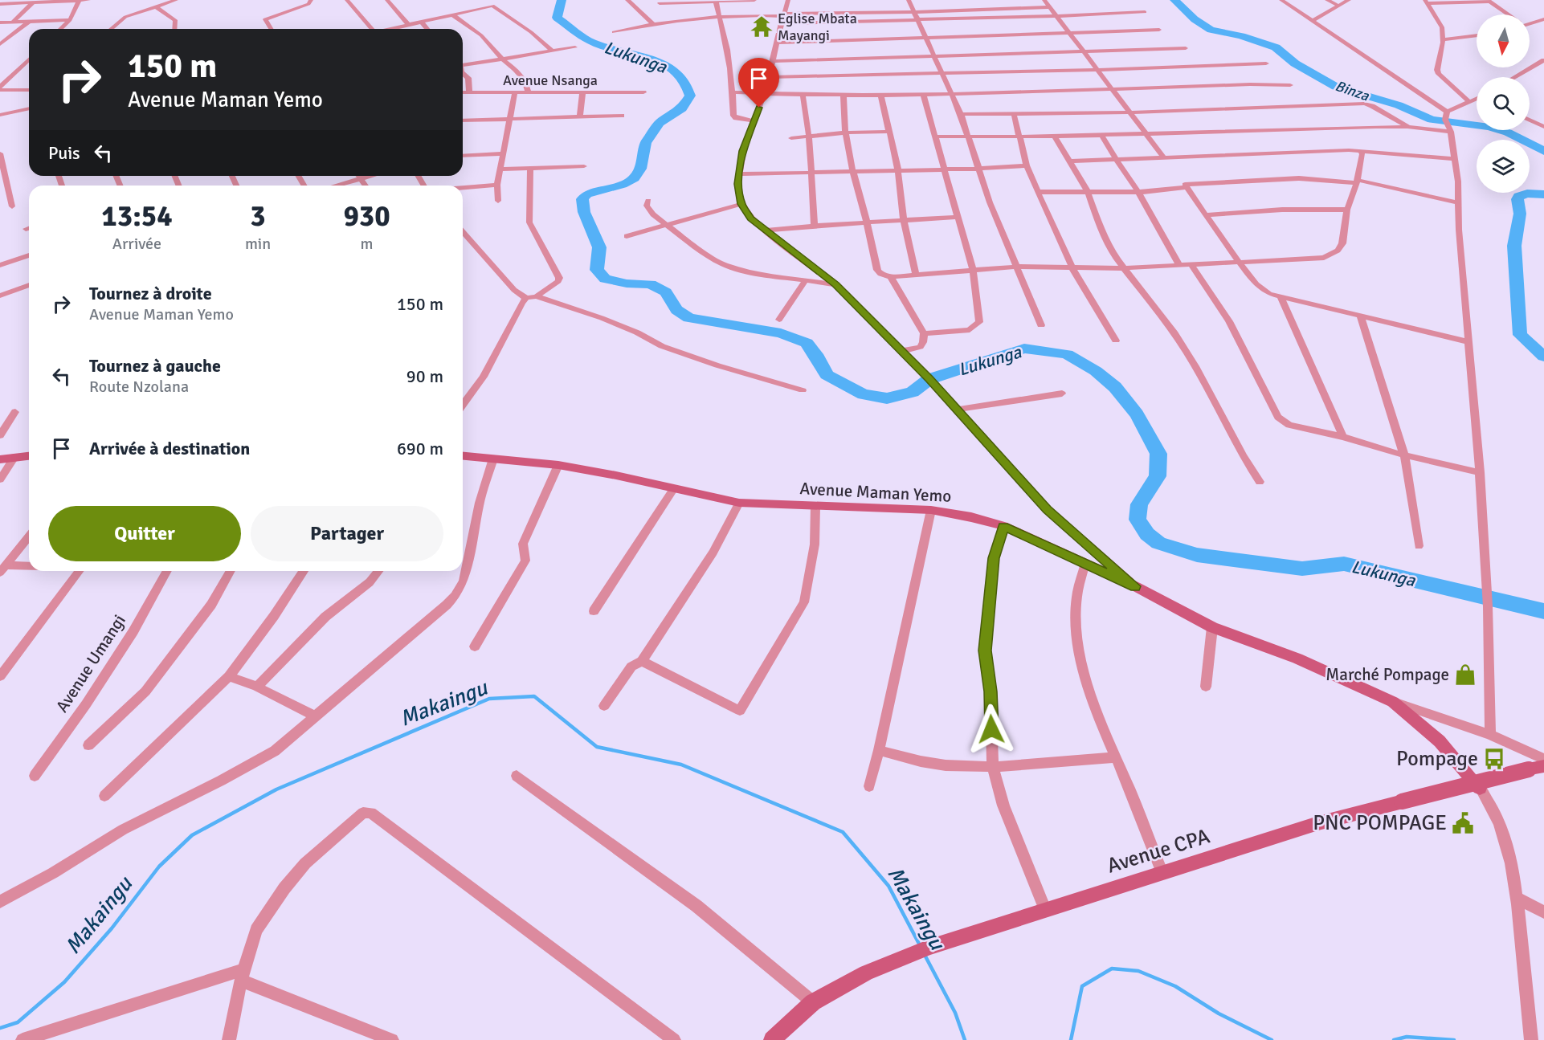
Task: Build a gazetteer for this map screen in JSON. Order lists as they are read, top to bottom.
{
  "streets": {
    "street": [
      "Avenue Nsanga",
      "Avenue Maman Yemo",
      "Avenue Umangi",
      "Avenue CPA"
    ]
  },
  "water": ["Lukunga", "Binza", "Makaingu"],
  "places": {
    "temple": ["Eglise Mbata Mayangi"],
    "shop": ["Marché Pompage"],
    "bus stop": ["Pompage"],
    "public building": ["PNC POMPAGE"]
  },
  "north": "bottom",
  "page": {
    "turn": ["150 m", "Avenue Maman Yemo"],
    "then": "Puis",
    "eta": [
      "13:54",
      "Arrivée",
      "3",
      "min",
      "930",
      "m"
    ],
    "list": [
      {
        "name": "Tournez à droite",
        "note": "Avenue Maman Yemo",
        "value": "150 m"
      },
      {
        "name": "Tournez à gauche",
        "note": "Route Nzolana",
        "value": "90 m"
      },
      {
        "name": "Arrivée à destination",
        "value": "690 m"
      }
    ],
    "buttons": ["Quitter", "Partager"]
  }
}
